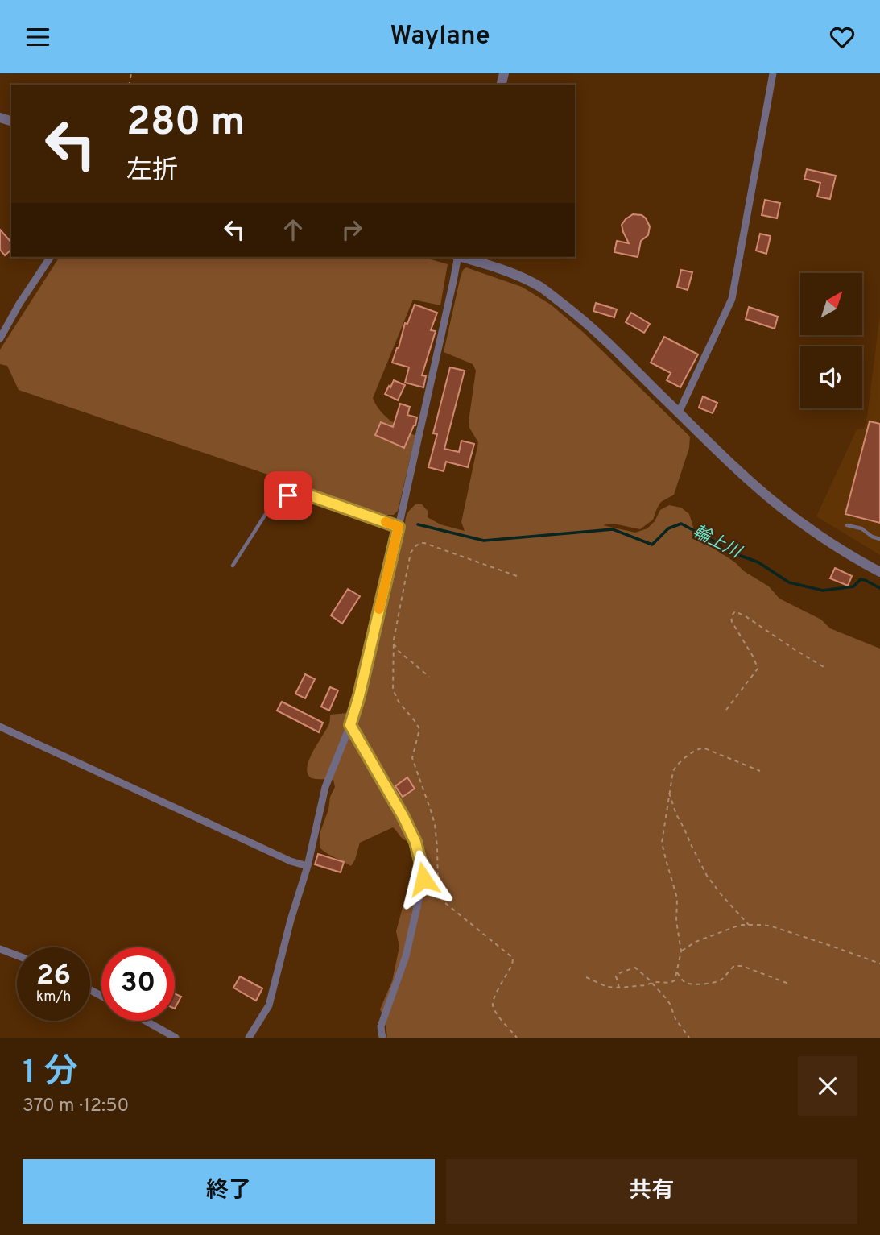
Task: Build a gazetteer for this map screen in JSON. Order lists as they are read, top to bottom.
{
  "water": ["輪上川"],
  "north": "top right",
  "page": {
    "header": "Waylane",
    "turn": ["280 m", "左折"],
    "speed": "26 km/h",
    "limit": "30",
    "heading": ["1 分", "370 m · 12:50"],
    "buttons": ["終了", "共有"]
  }
}
